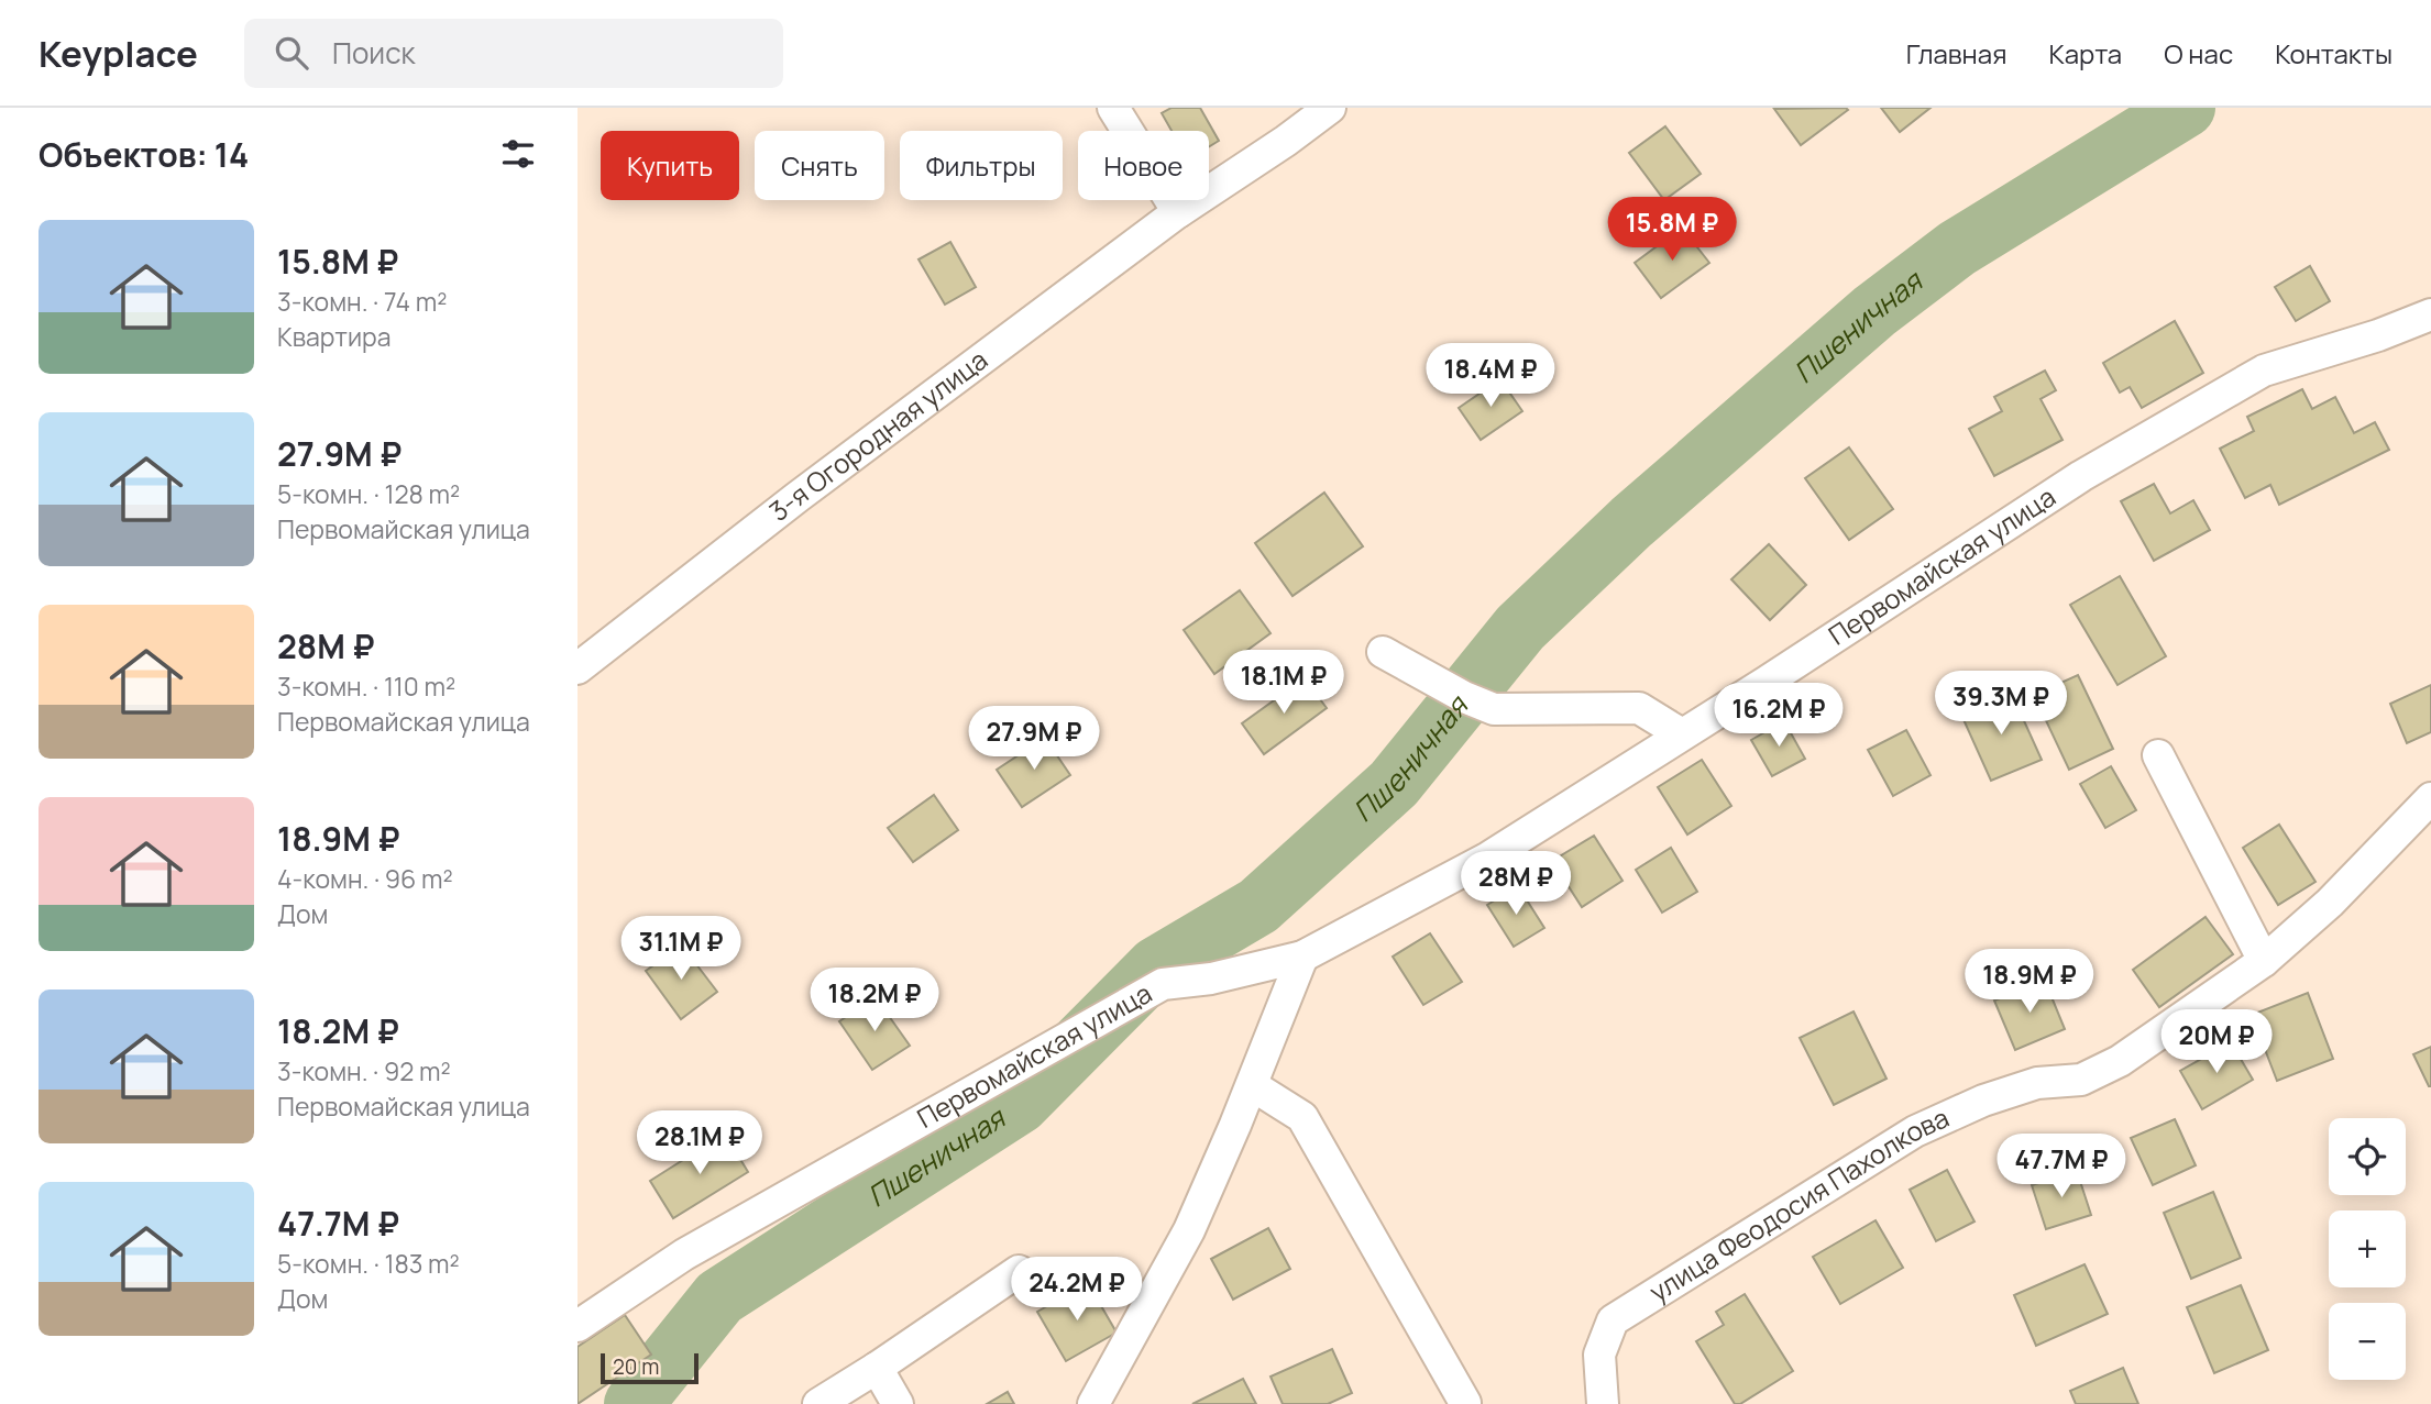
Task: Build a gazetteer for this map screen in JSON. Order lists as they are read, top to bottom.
{
  "streets": {
    "street": ["3-я Огородная улица", "Первомайская улица", "улица Феодосия Пахолкова"]
  },
  "water": ["Пшеничная"],
  "scale_bar": "20 m",
  "page": {
    "header": "Keyplace",
    "search": "Поиск",
    "nav": [
      "Главная",
      "Карта",
      "О нас",
      "Контакты"
    ],
    "heading": "Объектов: 14",
    "chip": [
      "Купить",
      "Снять",
      "Фильтры",
      "Новое"
    ],
    "price": [
      "15.8M ₽",
      "18.4M ₽",
      "18.1M ₽",
      "39.3M ₽",
      "16.2M ₽",
      "27.9M ₽",
      "28M ₽",
      "31.1M ₽",
      "18.9M ₽",
      "18.2M ₽",
      "20M ₽",
      "28.1M ₽",
      "47.7M ₽",
      "24.2M ₽"
    ],
    "list": [
      {
        "name": "15.8M ₽",
        "note": "3-комн. · 74 m² · Квартира"
      },
      {
        "name": "27.9M ₽",
        "note": "5-комн. · 128 m² · Первомайская улица"
      },
      {
        "name": "28M ₽",
        "note": "3-комн. · 110 m² · Первомайская улица"
      },
      {
        "name": "18.9M ₽",
        "note": "4-комн. · 96 m² · Дом"
      },
      {
        "name": "18.2M ₽",
        "note": "3-комн. · 92 m² · Первомайская улица"
      },
      {
        "name": "47.7M ₽",
        "note": "5-комн. · 183 m² · Дом"
      }
    ],
    "map_buttons": ["+", "−"],
    "scale": "20 m"
  }
}
